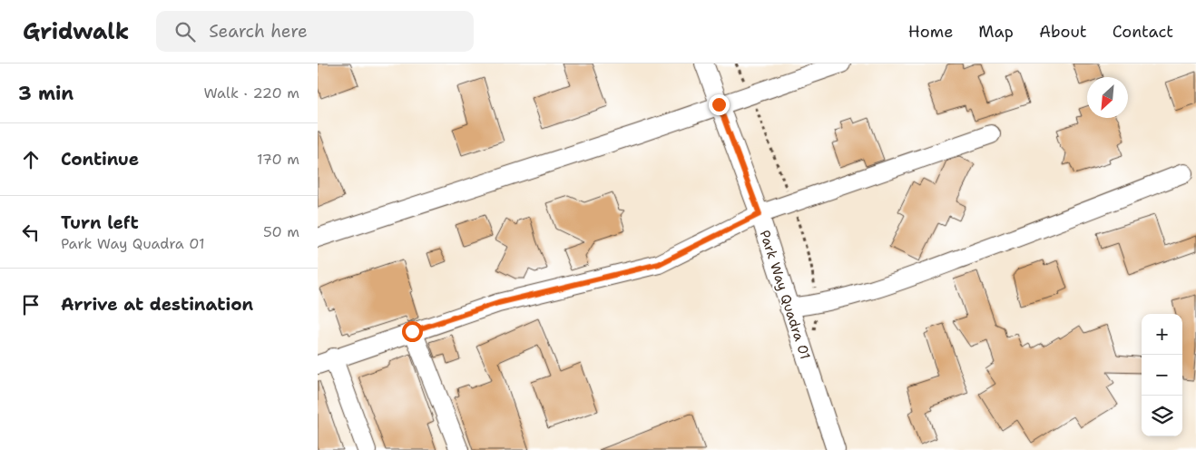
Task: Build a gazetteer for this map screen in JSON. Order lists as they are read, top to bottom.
{
  "streets": {
    "street": ["Park Way Quadra 01"]
  },
  "north": "bottom left",
  "page": {
    "header": "Gridwalk",
    "search": "Search here",
    "nav": [
      "Home",
      "Map",
      "About",
      "Contact"
    ],
    "heading": ["3 min", "Walk · 220 m"],
    "list": [
      ["Continue", "170 m"],
      ["Turn left", "Park Way Quadra 01", "50 m"],
      "Arrive at destination"
    ],
    "map_buttons": ["+", "−"]
  }
}
